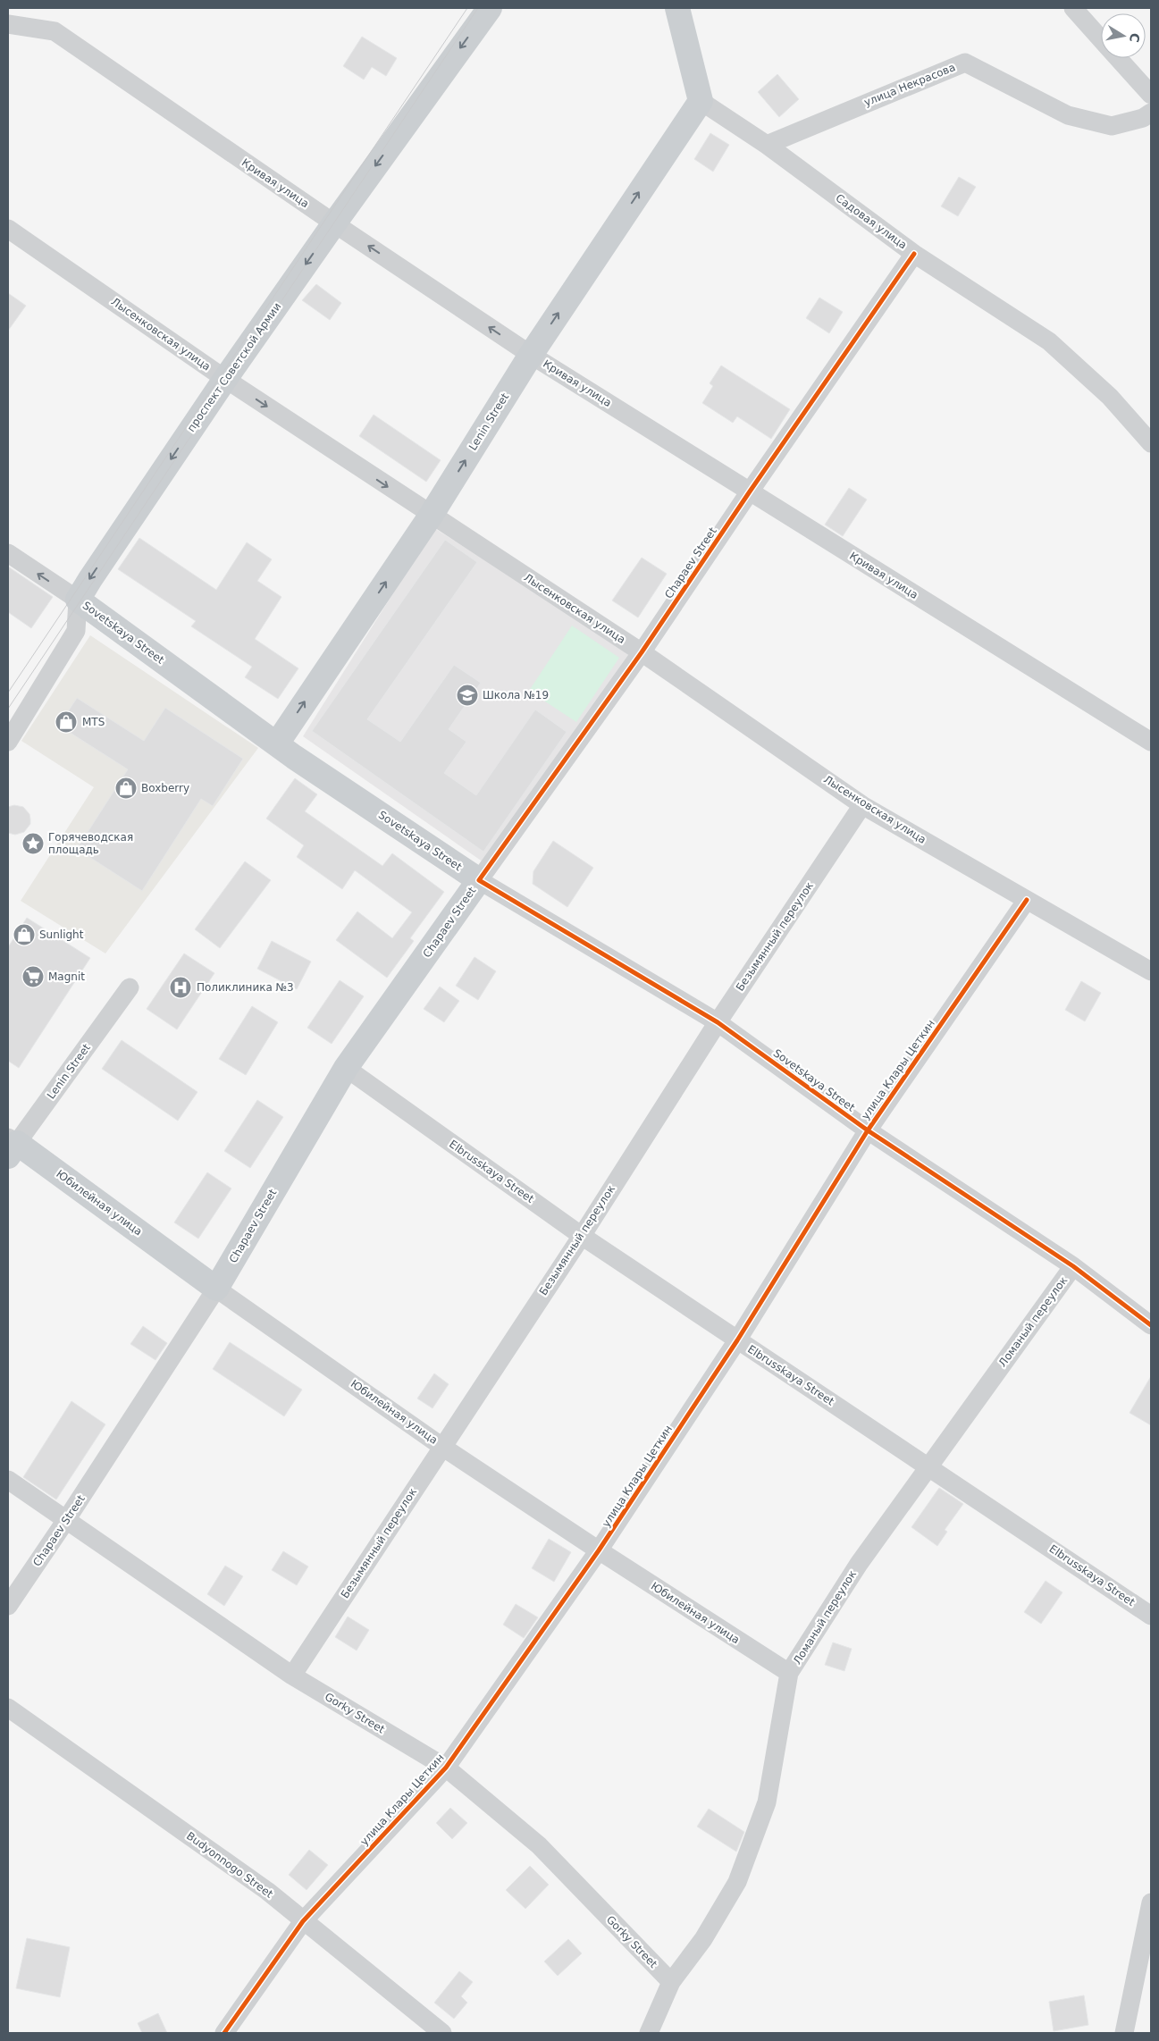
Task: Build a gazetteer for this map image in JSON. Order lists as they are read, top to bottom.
{
  "streets": {
    "main road": [
      "проспект Советской Армии",
      "Lenin Street",
      "Chapaev Street",
      "Sovetskaya Street",
      "Юбилейная улица"
    ],
    "street": [
      "улица Некрасова",
      "Кривая улица",
      "Садовая улица",
      "Лысенковская улица",
      "Безымянный переулок",
      "улица Клары Цеткин",
      "Elbrusskaya Street",
      "Ломаный переулок",
      "Gorky Street",
      "Budyonnogo Street"
    ]
  },
  "crossings": [
    ["улица Некрасова", "Садовая улица"],
    ["Кривая улица", "проспект Советской Армии"],
    ["Кривая улица", "Lenin Street"],
    ["Кривая улица", "Chapaev Street"],
    ["Садовая улица", "Lenin Street"],
    ["Садовая улица", "Chapaev Street"],
    ["Лысенковская улица", "проспект Советской Армии"],
    ["Лысенковская улица", "Lenin Street"],
    ["Лысенковская улица", "Chapaev Street"],
    ["Лысенковская улица", "Безымянный переулок"],
    ["Лысенковская улица", "улица Клары Цеткин"],
    ["проспект Советской Армии", "Sovetskaya Street"],
    ["Lenin Street", "Sovetskaya Street"],
    ["Lenin Street", "Юбилейная улица"],
    ["Chapaev Street", "Sovetskaya Street"],
    ["Chapaev Street", "Elbrusskaya Street"],
    ["Chapaev Street", "Юбилейная улица"],
    ["Chapaev Street", "Gorky Street"],
    ["Sovetskaya Street", "Безымянный переулок"],
    ["Sovetskaya Street", "улица Клары Цеткин"],
    ["Sovetskaya Street", "Ломаный переулок"],
    ["Безымянный переулок", "Elbrusskaya Street"],
    ["Безымянный переулок", "Юбилейная улица"],
    ["Безымянный переулок", "Gorky Street"],
    ["улица Клары Цеткин", "Elbrusskaya Street"],
    ["улица Клары Цеткин", "Юбилейная улица"],
    ["улица Клары Цеткин", "Gorky Street"],
    ["улица Клары Цеткин", "Budyonnogo Street"],
    ["Elbrusskaya Street", "Ломаный переулок"],
    ["Юбилейная улица", "Ломаный переулок"],
    ["Ломаный переулок", "Gorky Street"]
  ],
  "one_way": ["проспект Советской Армии", "Lenin Street"],
  "places": {
    "school or university": ["Школа №19"],
    "shop": ["MTS", "Boxberry", "Sunlight"],
    "place": ["Горячеводская площадь"],
    "supermarket": ["Magnit"],
    "hospital": ["Поликлиника №3"]
  },
  "north": "right"
}
